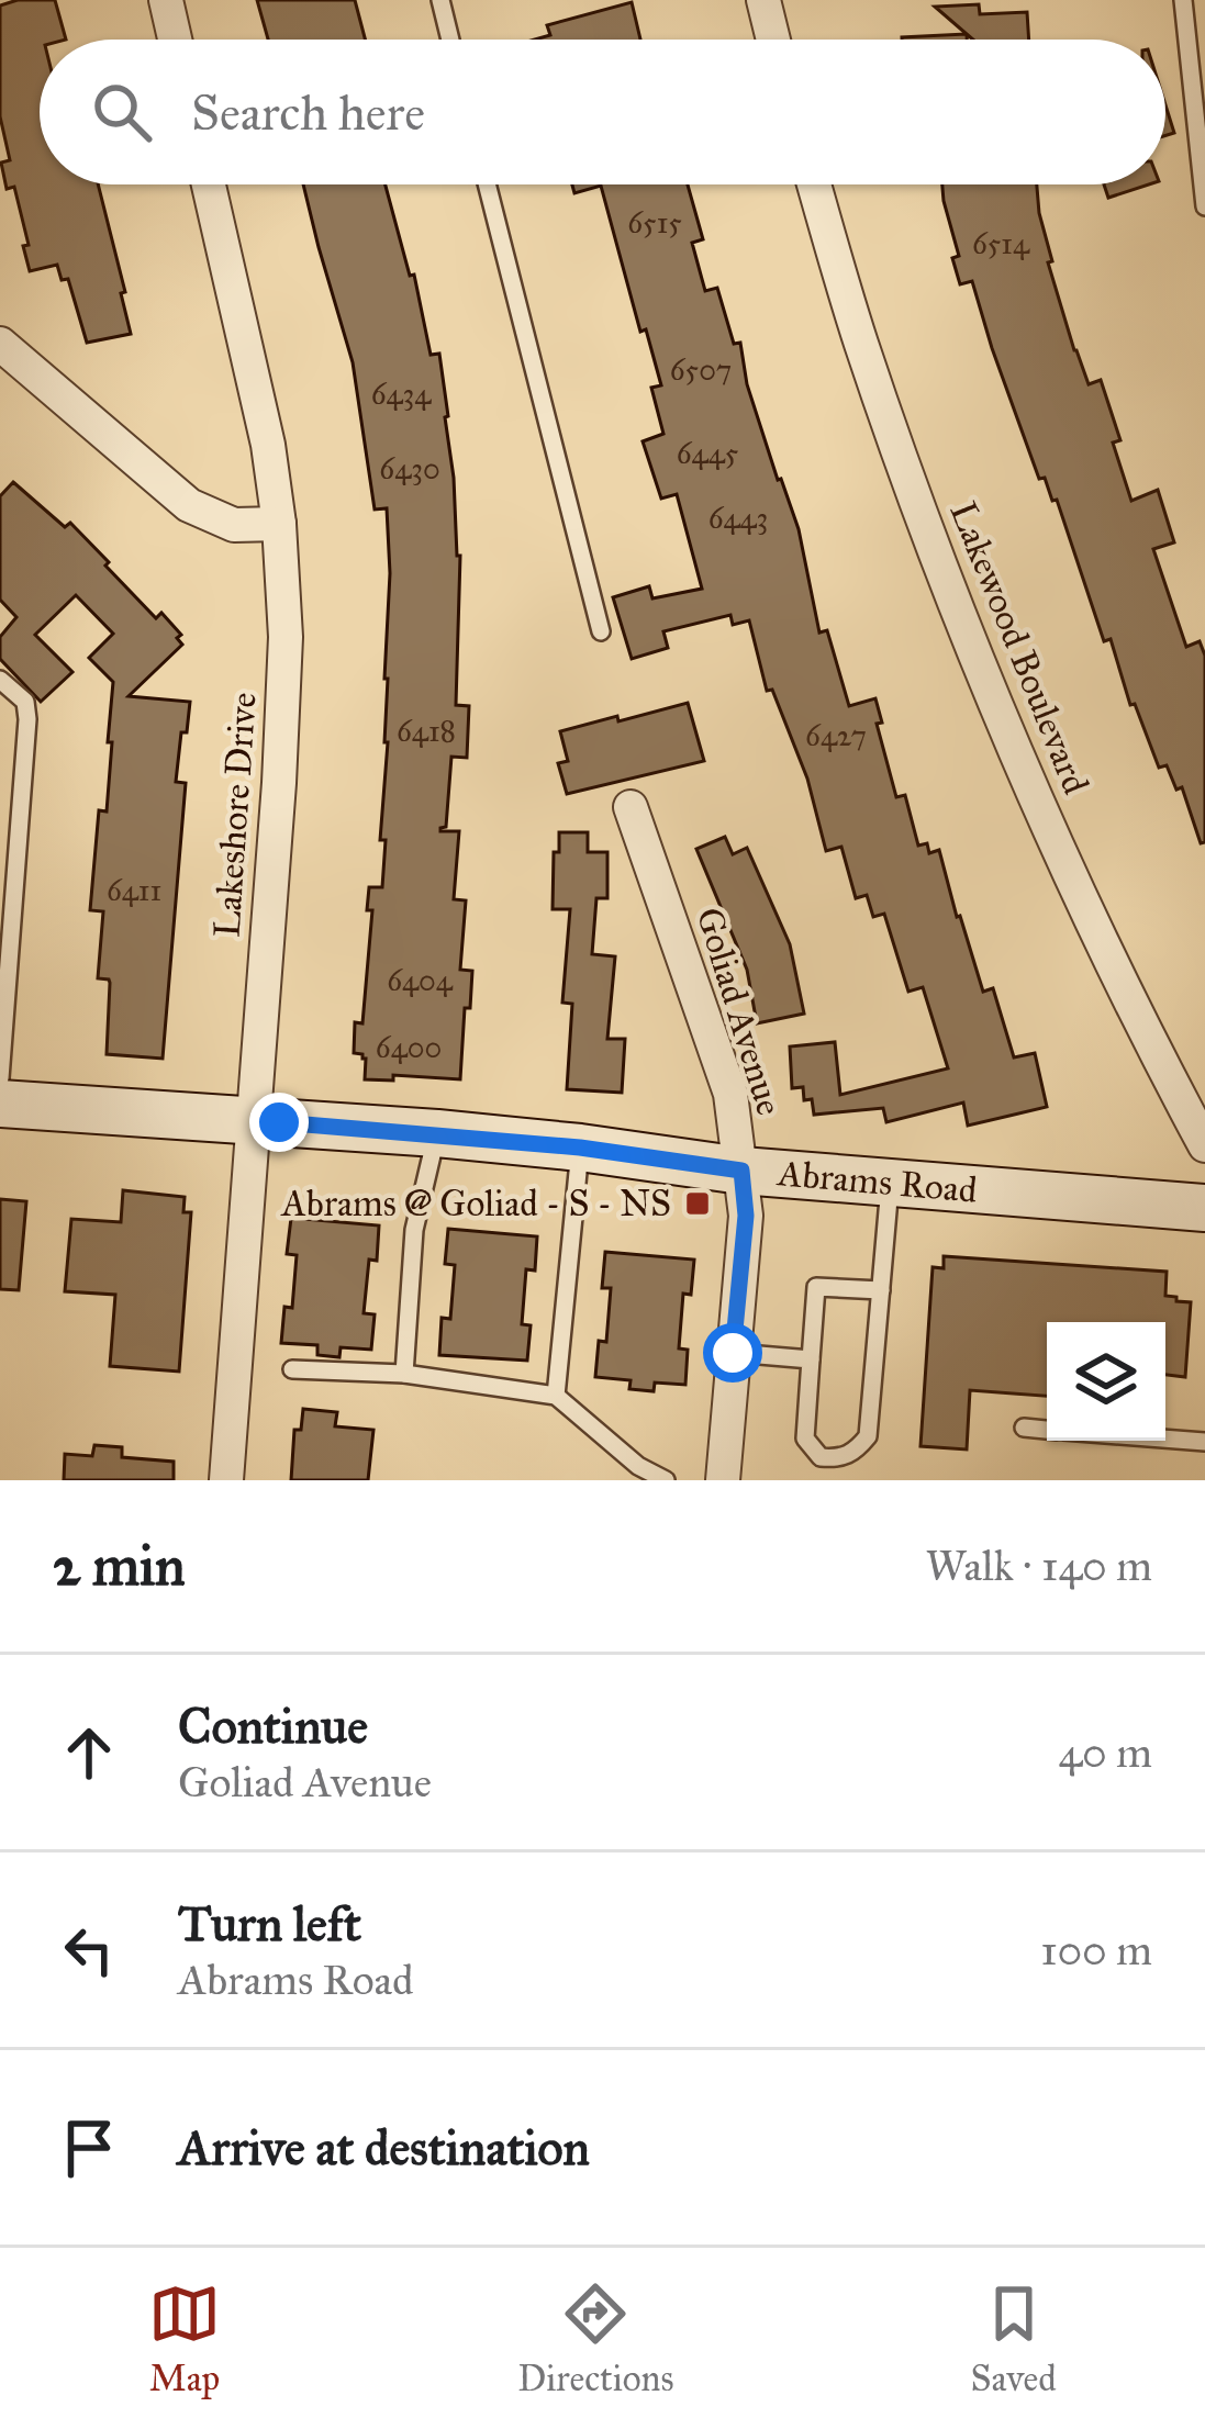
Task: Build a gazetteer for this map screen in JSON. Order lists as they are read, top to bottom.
{
  "streets": {
    "main road": ["Abrams Road"],
    "street": ["Lakewood Boulevard", "Lakeshore Drive", "Goliad Avenue"]
  },
  "crossings": [
    ["Lakeshore Drive", "Abrams Road"],
    ["Goliad Avenue", "Abrams Road"]
  ],
  "places": {
    "transit": ["Abrams @ Goliad - S - NS"]
  },
  "house_numbers": [
    "6515",
    "6514",
    "6507",
    "6434",
    "6445",
    "6430",
    "6443",
    "6418",
    "6427",
    "6411",
    "6404",
    "6400"
  ],
  "page": {
    "search": "Search here",
    "heading": ["2 min", "Walk · 140 m"],
    "list": [
      ["Continue", "Goliad Avenue", "40 m"],
      ["Turn left", "Abrams Road", "100 m"],
      "Arrive at destination"
    ],
    "nav": ["Map", "Directions", "Saved"]
  }
}
